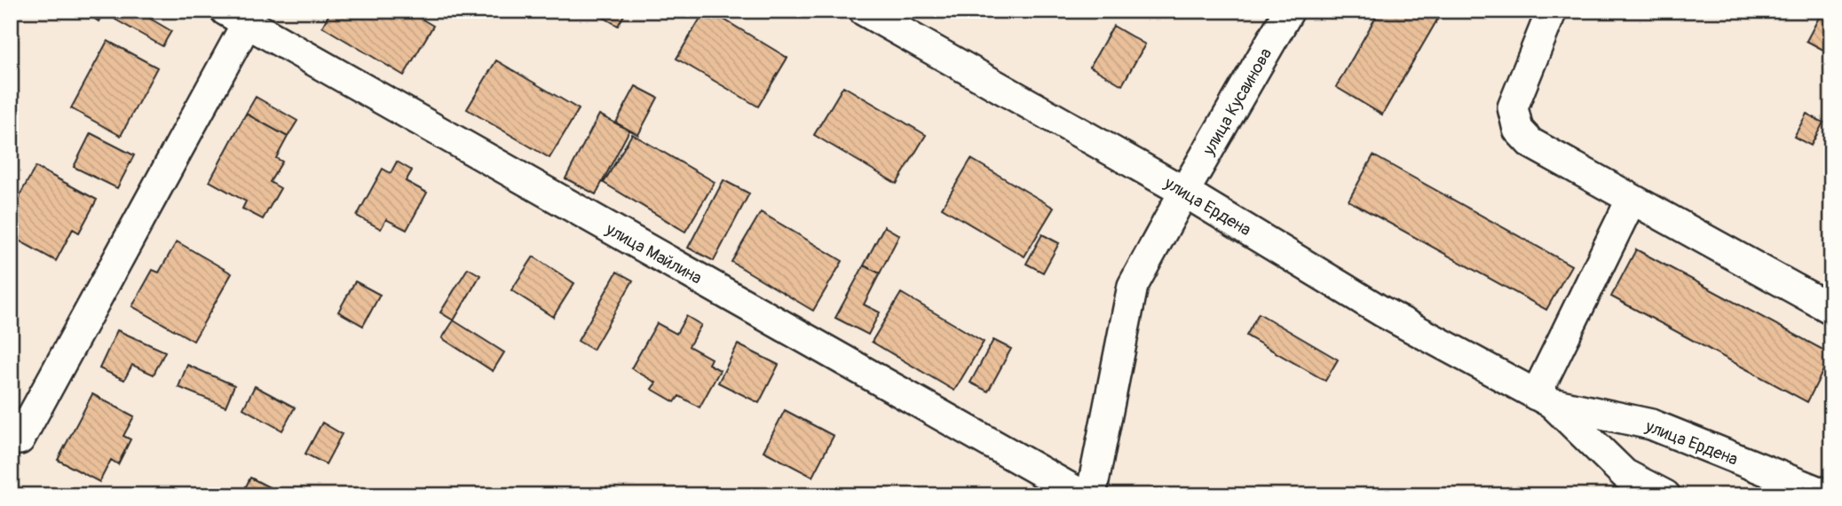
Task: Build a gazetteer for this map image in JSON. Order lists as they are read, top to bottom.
{
  "streets": {
    "street": ["улица Кусаинова", "улица Ердена", "улица Майлина"]
  },
  "crossings": [
    ["улица Кусаинова", "улица Ердена"]
  ]
}
